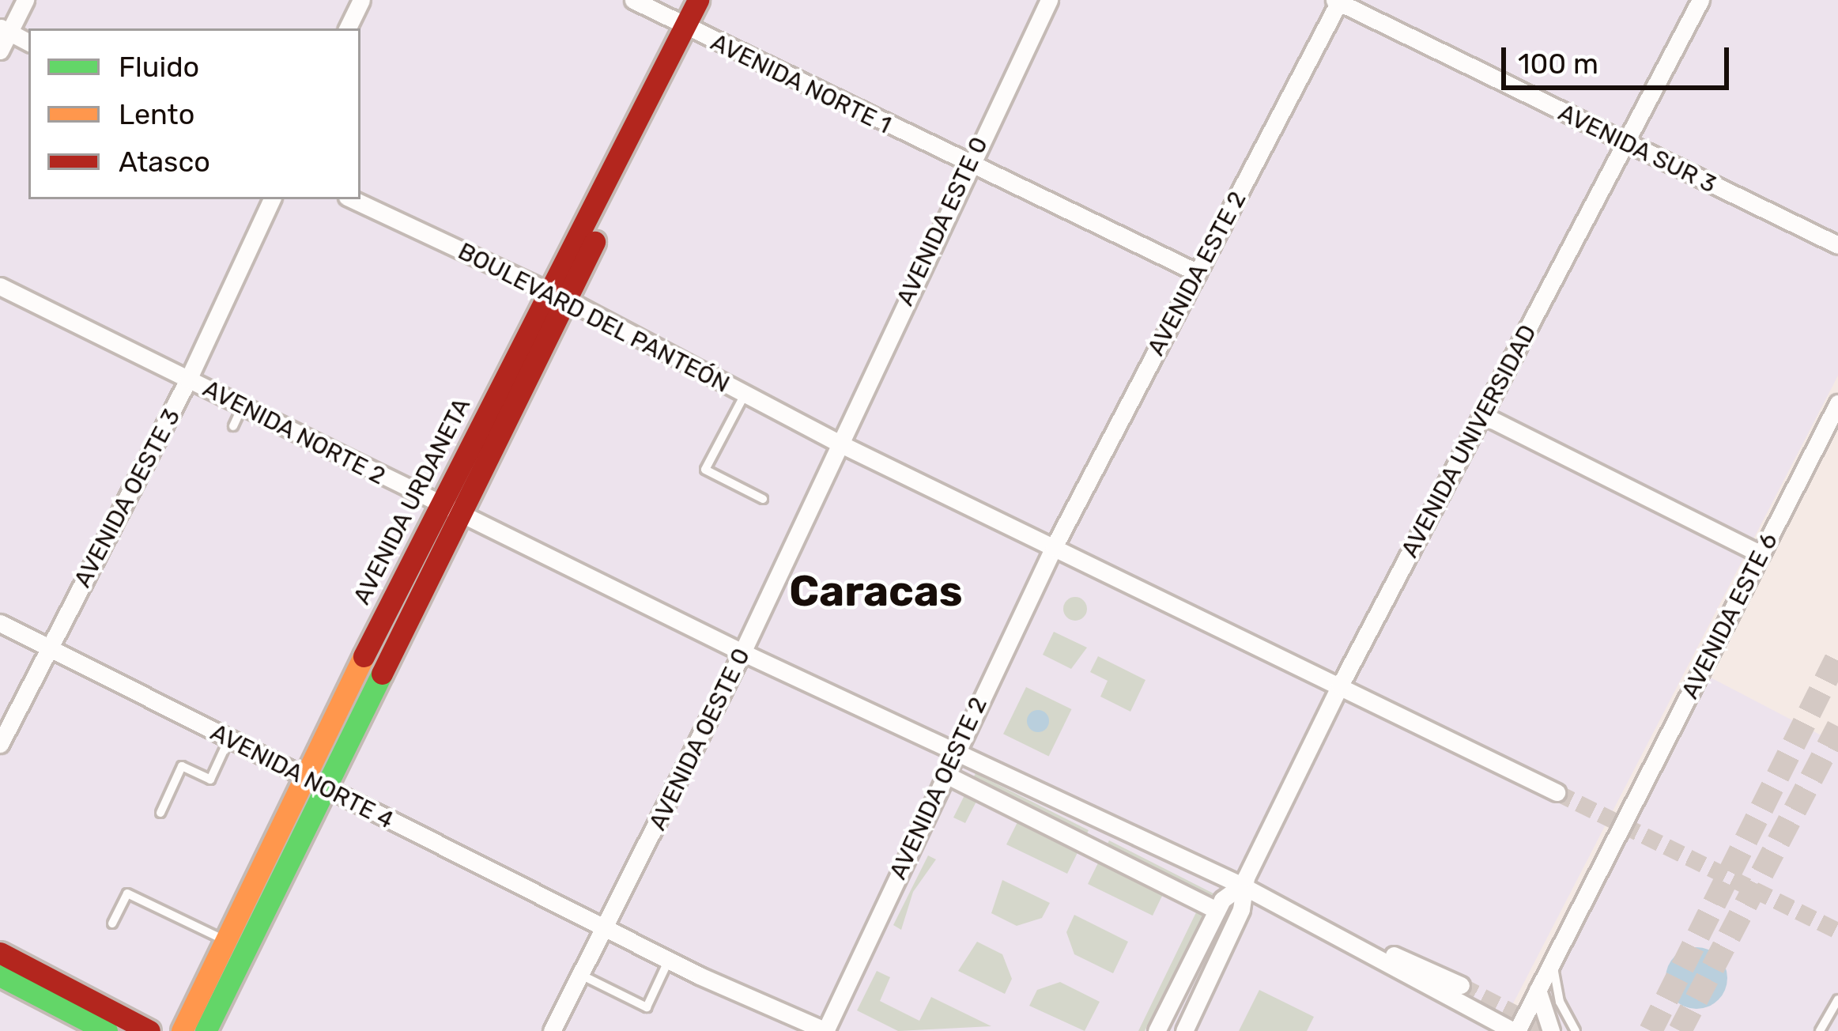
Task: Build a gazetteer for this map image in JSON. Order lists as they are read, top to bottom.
{
  "streets": {
    "main road": ["AVENIDA URDANETA"],
    "street": [
      "AVENIDA NORTE 1",
      "AVENIDA SUR 3",
      "AVENIDA ESTE 0",
      "AVENIDA ESTE 2",
      "BOULEVARD DEL PANTEÓN",
      "AVENIDA NORTE 2",
      "AVENIDA UNIVERSIDAD",
      "AVENIDA OESTE 3",
      "AVENIDA ESTE 6",
      "AVENIDA OESTE 0",
      "AVENIDA NORTE 4",
      "AVENIDA OESTE 2"
    ]
  },
  "crossings": [
    ["AVENIDA NORTE 1", "AVENIDA ESTE 0"],
    ["AVENIDA NORTE 1", "AVENIDA ESTE 2"],
    ["AVENIDA NORTE 1", "AVENIDA URDANETA"],
    ["AVENIDA SUR 3", "AVENIDA ESTE 2"],
    ["AVENIDA SUR 3", "AVENIDA UNIVERSIDAD"],
    ["AVENIDA ESTE 0", "BOULEVARD DEL PANTEÓN"],
    ["AVENIDA ESTE 0", "AVENIDA OESTE 0"],
    ["AVENIDA ESTE 2", "BOULEVARD DEL PANTEÓN"],
    ["AVENIDA ESTE 2", "AVENIDA OESTE 2"],
    ["BOULEVARD DEL PANTEÓN", "AVENIDA UNIVERSIDAD"],
    ["BOULEVARD DEL PANTEÓN", "AVENIDA URDANETA"],
    ["BOULEVARD DEL PANTEÓN", "AVENIDA OESTE 0"],
    ["BOULEVARD DEL PANTEÓN", "AVENIDA OESTE 2"],
    ["AVENIDA NORTE 2", "AVENIDA UNIVERSIDAD"],
    ["AVENIDA NORTE 2", "AVENIDA OESTE 3"],
    ["AVENIDA NORTE 2", "AVENIDA URDANETA"],
    ["AVENIDA NORTE 2", "AVENIDA OESTE 0"],
    ["AVENIDA NORTE 2", "AVENIDA OESTE 2"],
    ["AVENIDA OESTE 3", "AVENIDA NORTE 4"],
    ["AVENIDA URDANETA", "AVENIDA NORTE 4"],
    ["AVENIDA OESTE 0", "AVENIDA NORTE 4"],
    ["AVENIDA NORTE 4", "AVENIDA OESTE 2"]
  ],
  "districts": ["Caracas"],
  "legend": ["Fluido", "Lento", "Atasco"],
  "scale_bar": "100 m"
}
